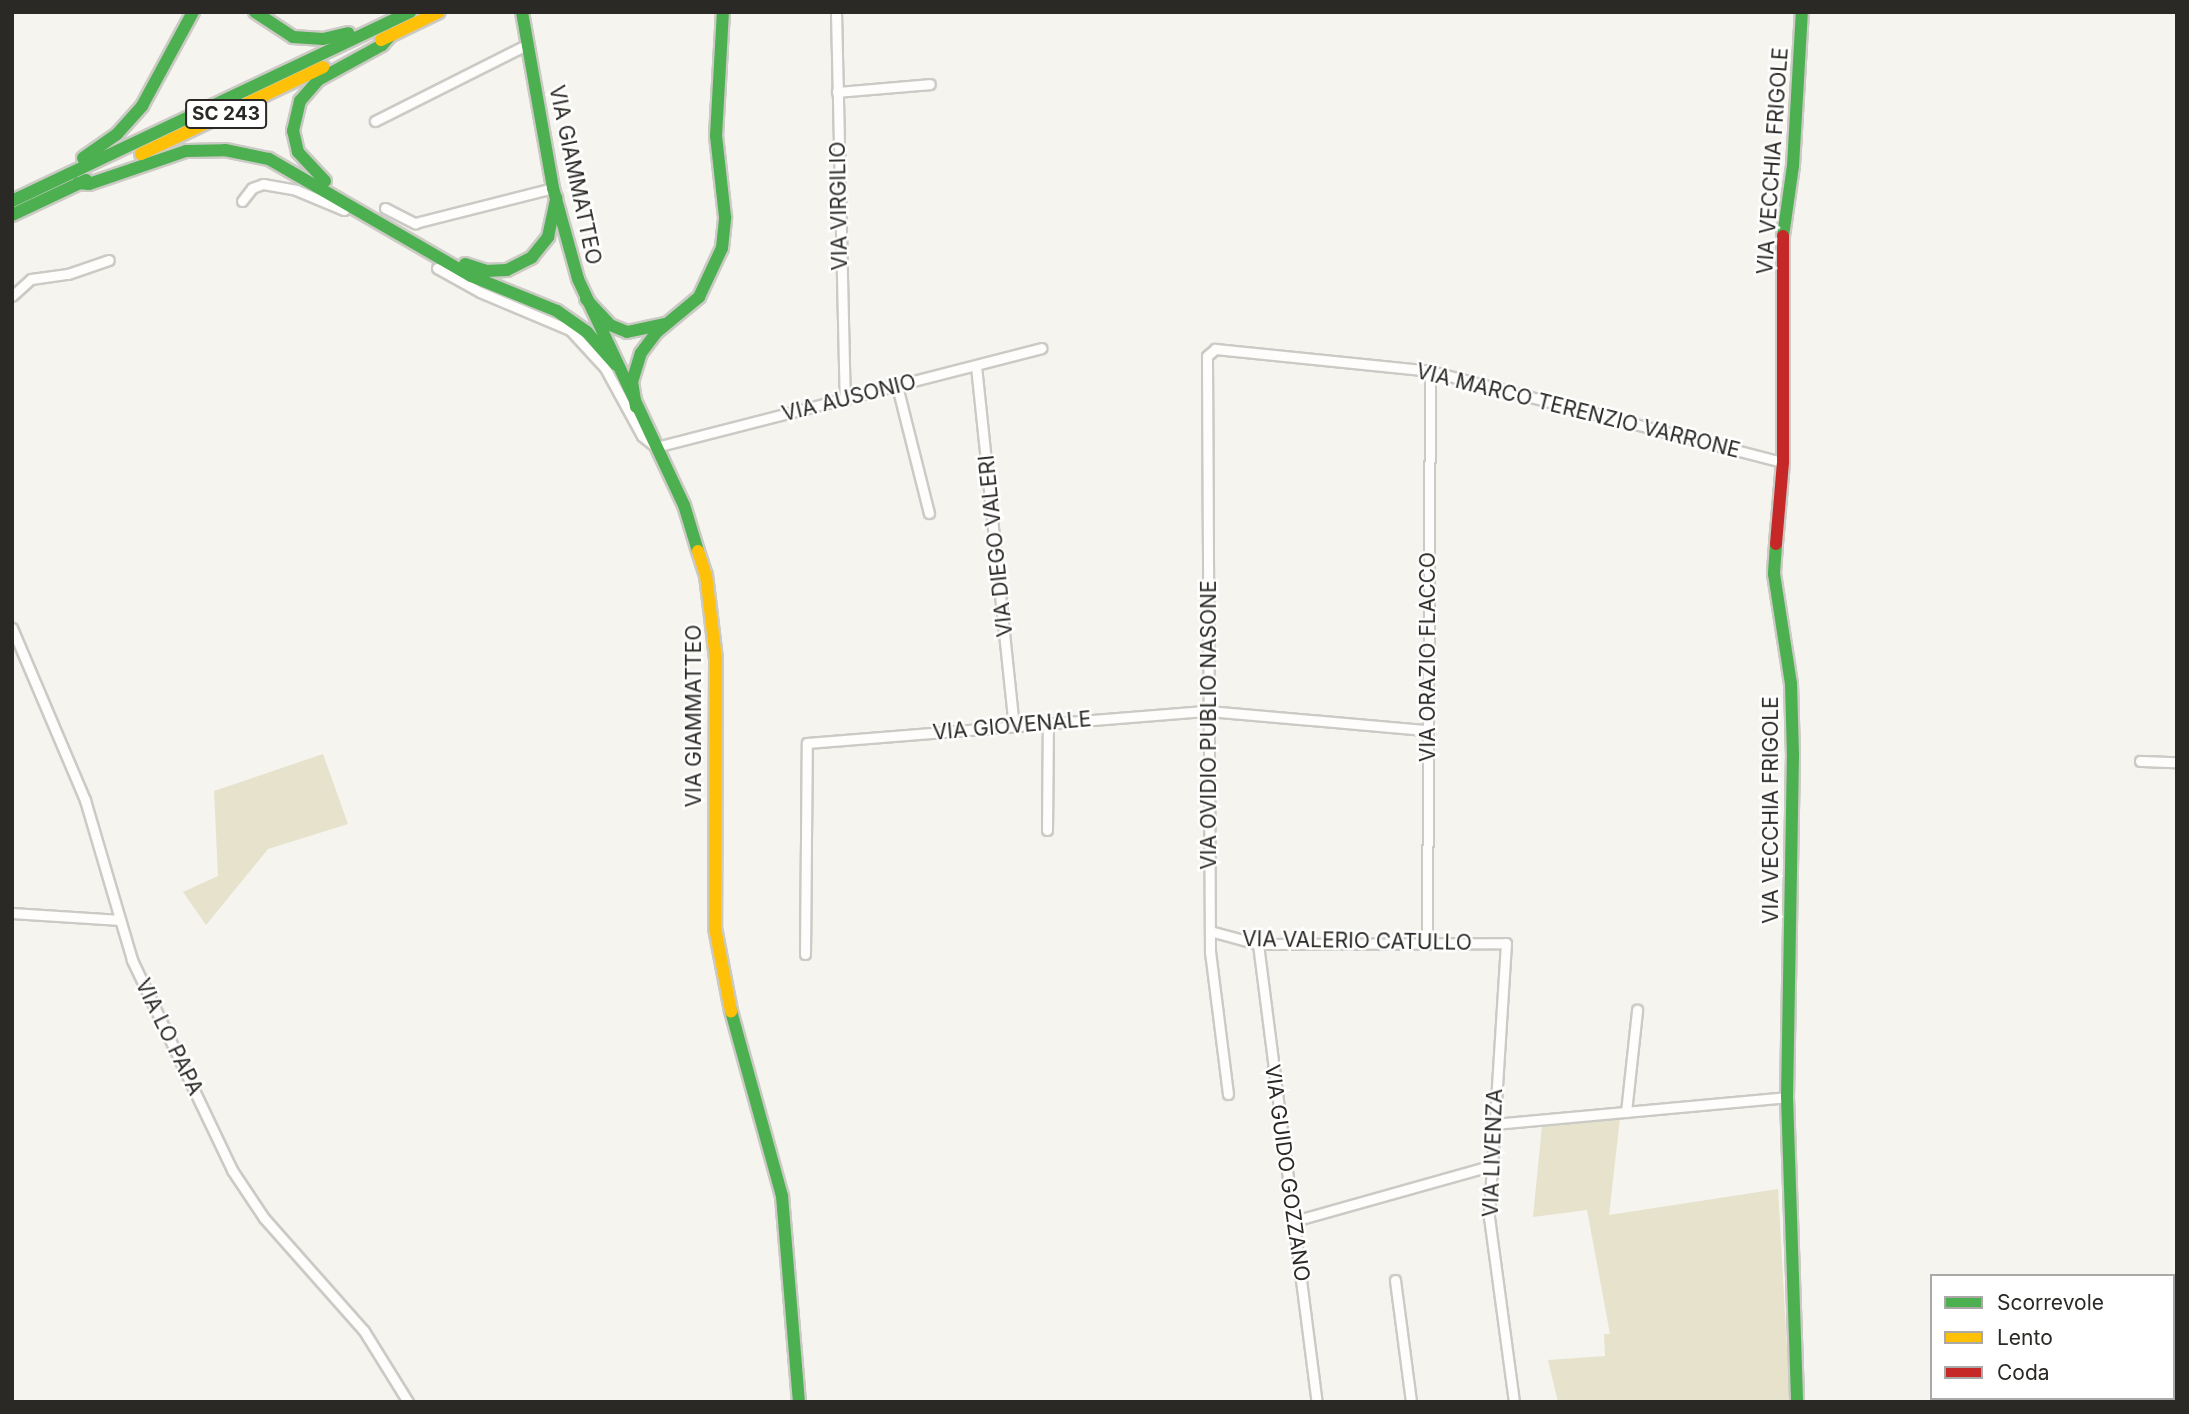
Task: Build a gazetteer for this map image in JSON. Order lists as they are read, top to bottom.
{
  "streets": {
    "main road": ["SC 243", "VIA VECCHIA FRIGOLE", "VIA GIAMMATTEO"],
    "street": [
      "VIA VIRGILIO",
      "VIA AUSONIO",
      "VIA MARCO TERENZIO VARRONE",
      "VIA DIEGO VALERI",
      "VIA ORAZIO FLACCO",
      "VIA OVIDIO PUBLIO NASONE",
      "VIA GIOVENALE",
      "VIA VALERIO CATULLO",
      "VIA LO PAPA",
      "VIA LIVENZA",
      "VIA GUIDO GOZZANO"
    ]
  },
  "crossings": [
    ["VIA VECCHIA FRIGOLE", "VIA MARCO TERENZIO VARRONE"],
    ["VIA GIAMMATTEO", "VIA AUSONIO"],
    ["VIA VIRGILIO", "VIA AUSONIO"],
    ["VIA AUSONIO", "VIA DIEGO VALERI"],
    ["VIA MARCO TERENZIO VARRONE", "VIA ORAZIO FLACCO"],
    ["VIA MARCO TERENZIO VARRONE", "VIA OVIDIO PUBLIO NASONE"],
    ["VIA DIEGO VALERI", "VIA GIOVENALE"],
    ["VIA ORAZIO FLACCO", "VIA GIOVENALE"],
    ["VIA ORAZIO FLACCO", "VIA VALERIO CATULLO"],
    ["VIA OVIDIO PUBLIO NASONE", "VIA GIOVENALE"],
    ["VIA OVIDIO PUBLIO NASONE", "VIA VALERIO CATULLO"],
    ["VIA VALERIO CATULLO", "VIA LIVENZA"],
    ["VIA VALERIO CATULLO", "VIA GUIDO GOZZANO"]
  ],
  "legend": ["Scorrevole", "Lento", "Coda"]
}
